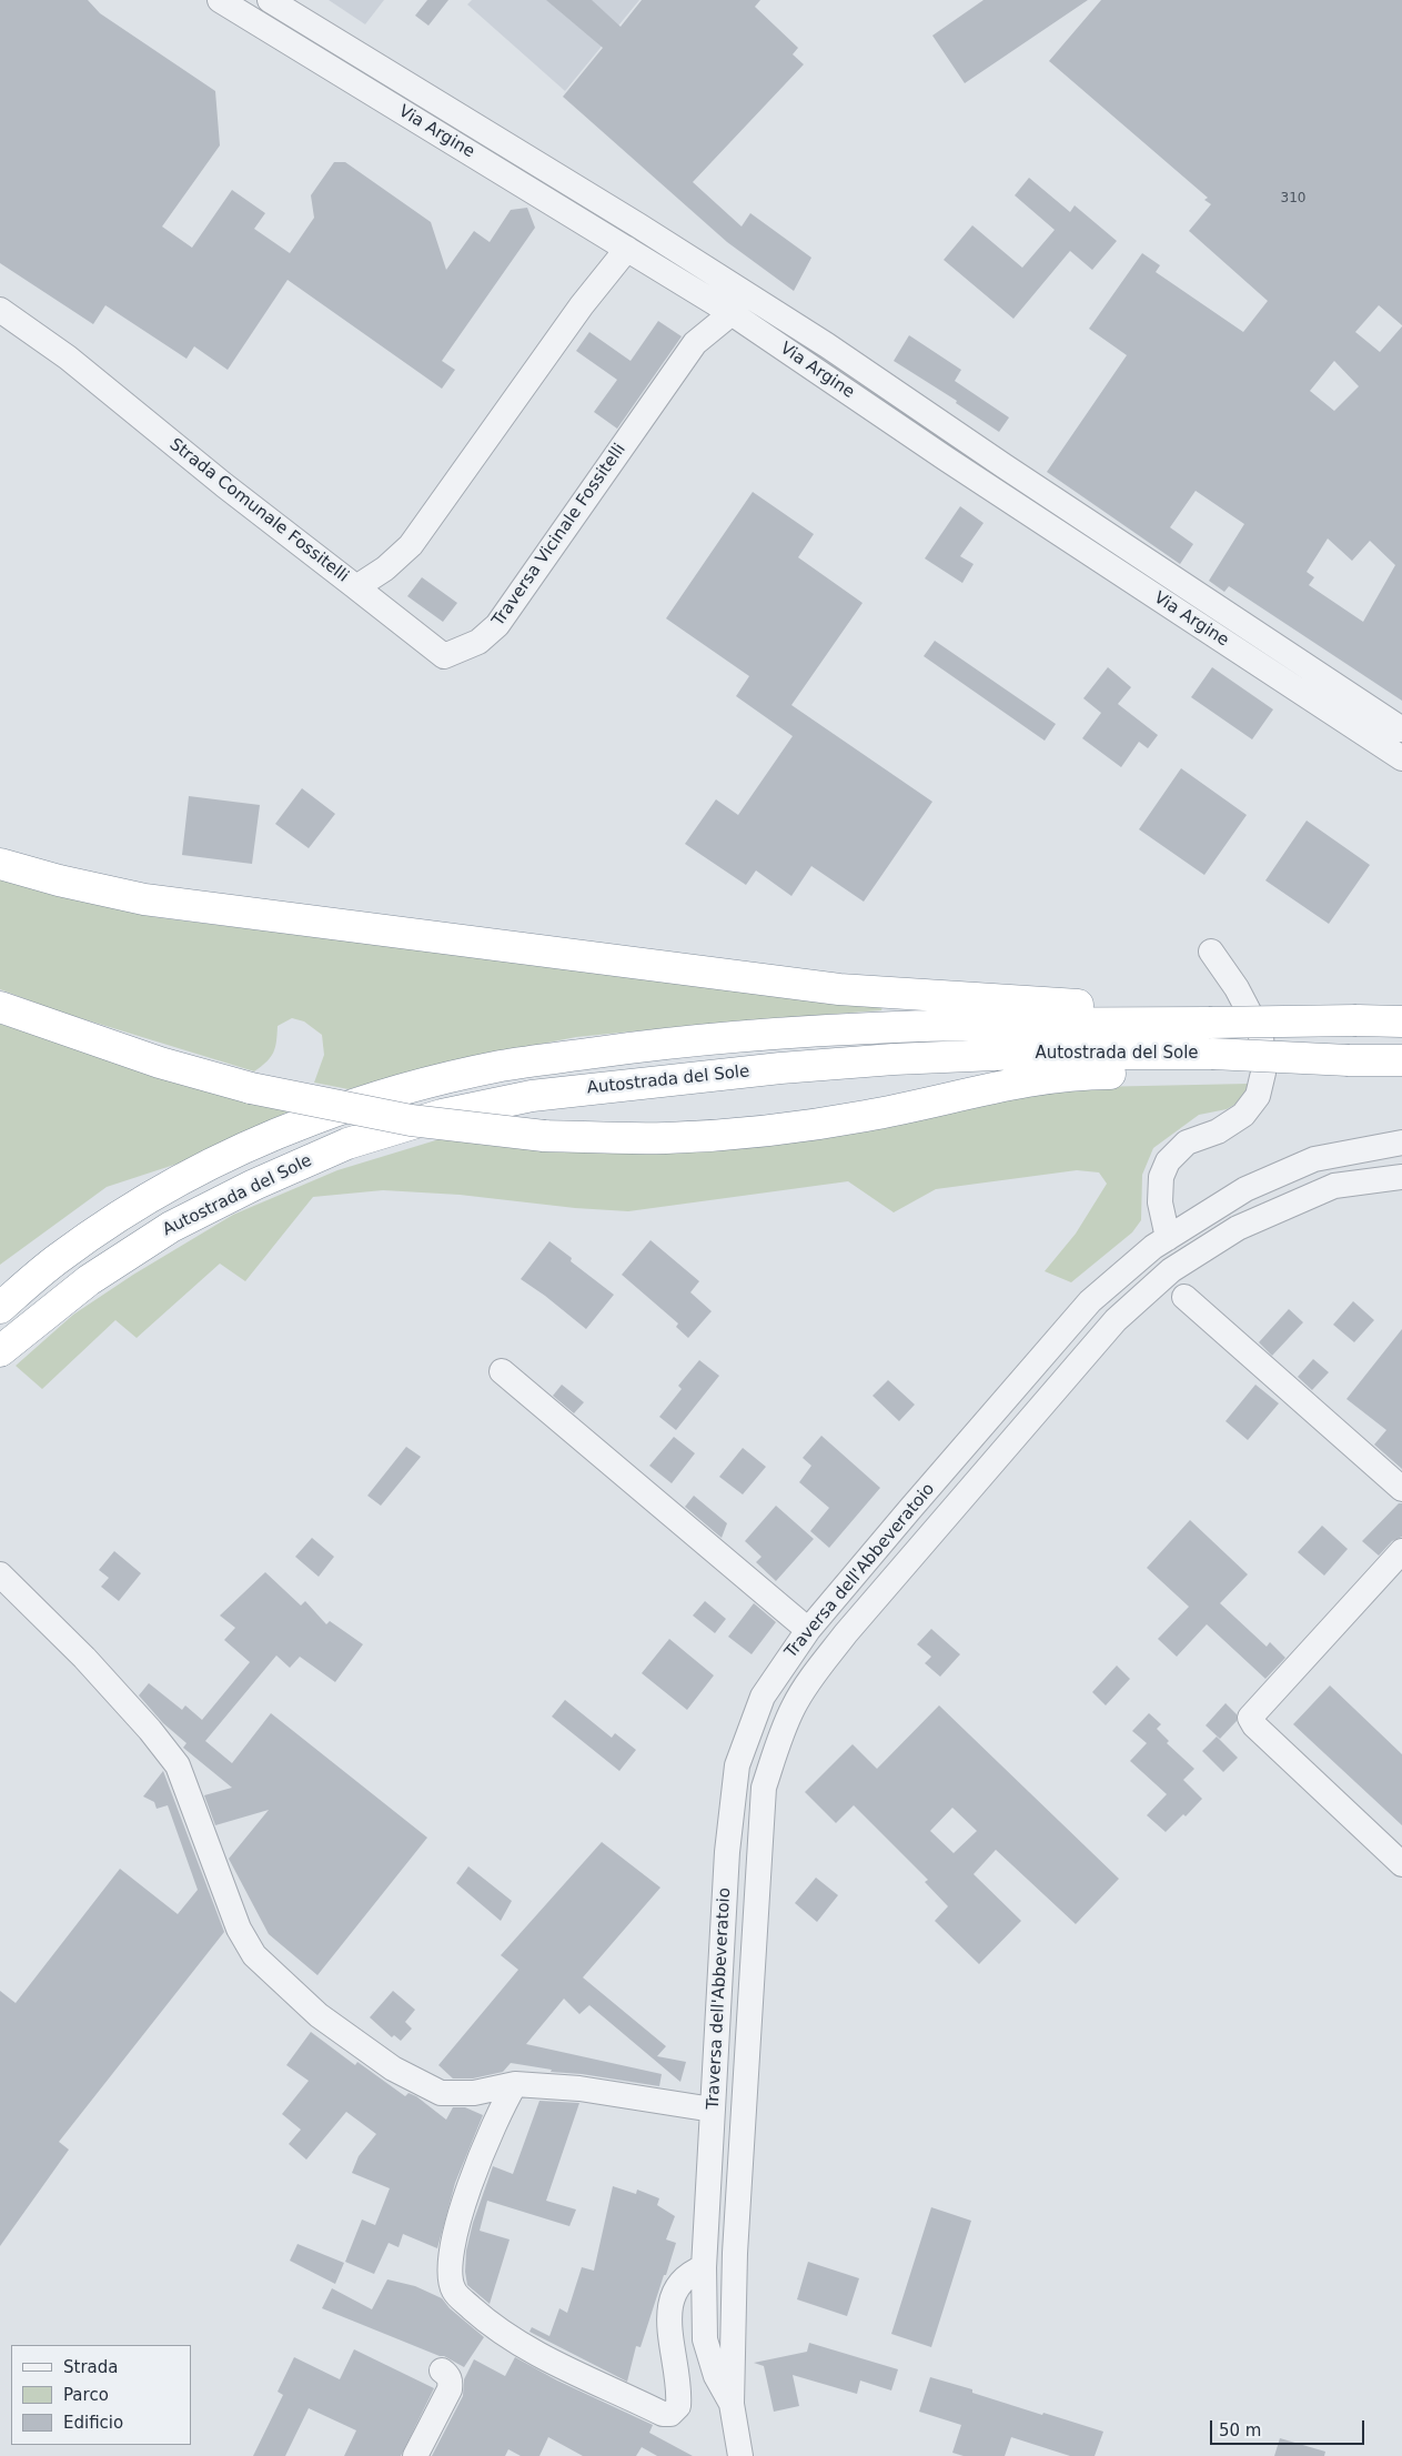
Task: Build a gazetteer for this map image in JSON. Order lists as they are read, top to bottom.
{
  "streets": {
    "highway": ["Autostrada del Sole"],
    "street": [
      "Via Argine",
      "Strada Comunale Fossitelli",
      "Traversa Vicinale Fossitelli",
      "Traversa dell'Abbeveratoio"
    ]
  },
  "crossings": [
    ["Via Argine", "Strada Comunale Fossitelli"],
    ["Via Argine", "Traversa Vicinale Fossitelli"],
    ["Strada Comunale Fossitelli", "Traversa Vicinale Fossitelli"]
  ],
  "house_numbers": ["310"],
  "legend": ["Strada", "Parco", "Edificio"],
  "scale_bar": "50 m"
}
